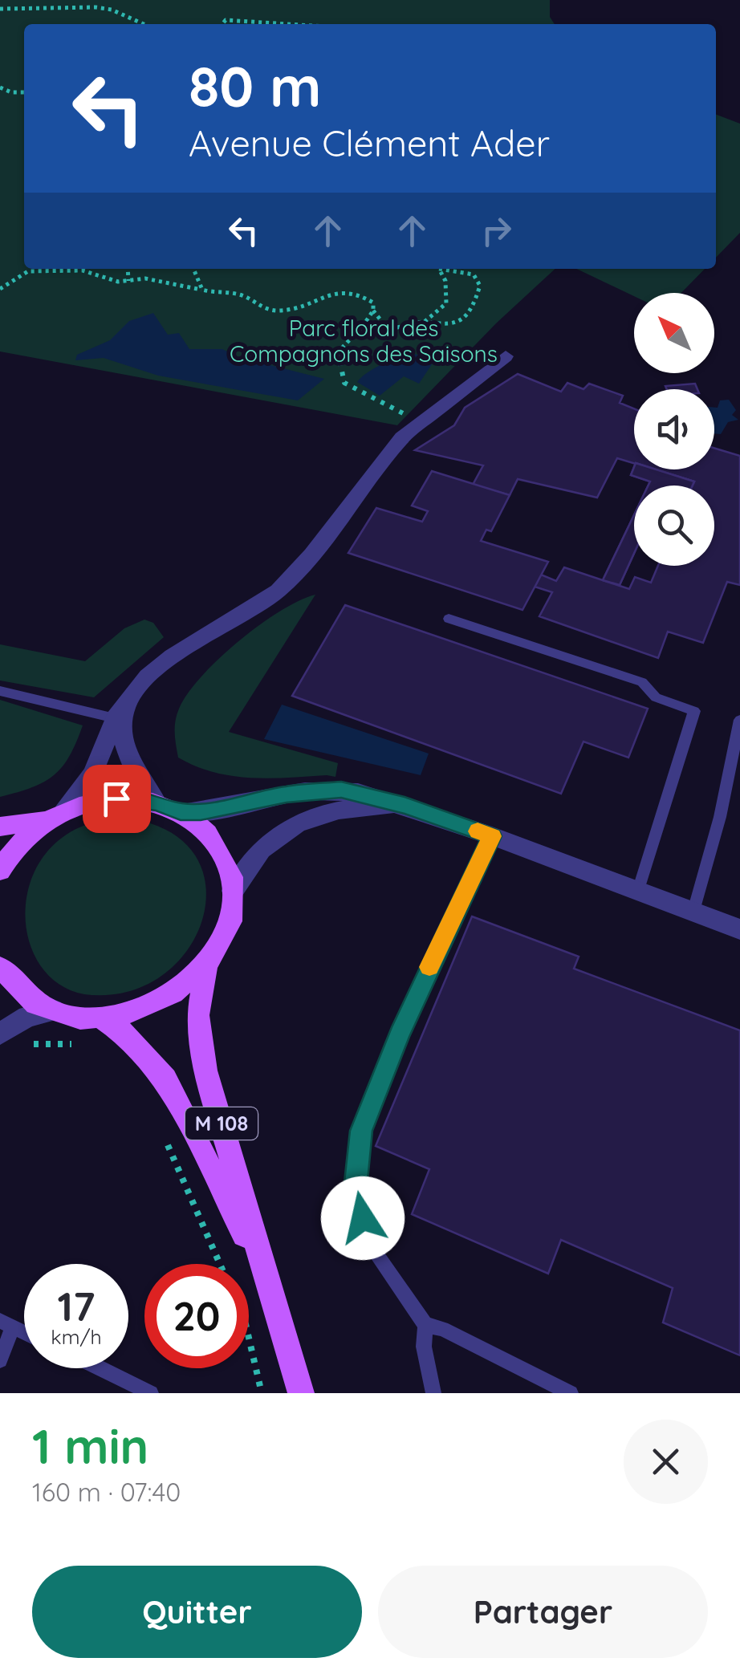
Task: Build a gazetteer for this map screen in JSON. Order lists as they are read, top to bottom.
{
  "streets": {
    "main road": ["M 108"]
  },
  "parks": ["Parc floral des Compagnons des Saisons"],
  "north": "top left",
  "page": {
    "turn": ["80 m", "Avenue Clément Ader"],
    "speed": "17 km/h",
    "limit": "20",
    "heading": ["1 min", "160 m · 07:40"],
    "buttons": ["Quitter", "Partager"]
  }
}
